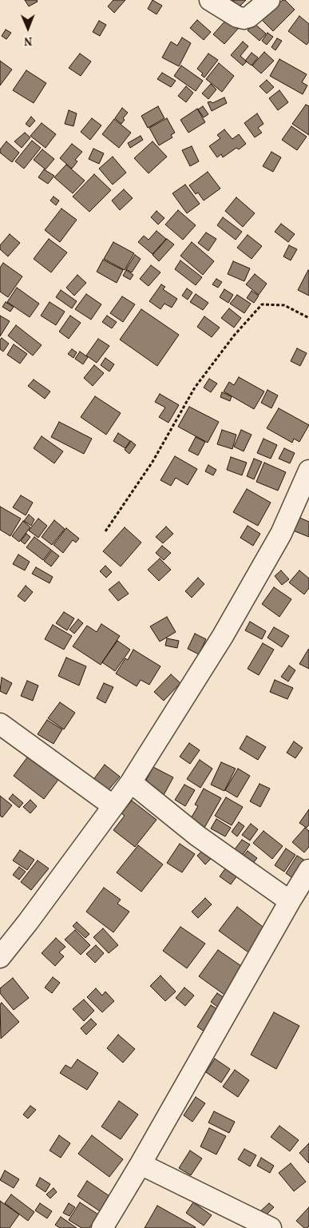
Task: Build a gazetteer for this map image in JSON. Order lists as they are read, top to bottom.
{
  "north": "bottom"
}
